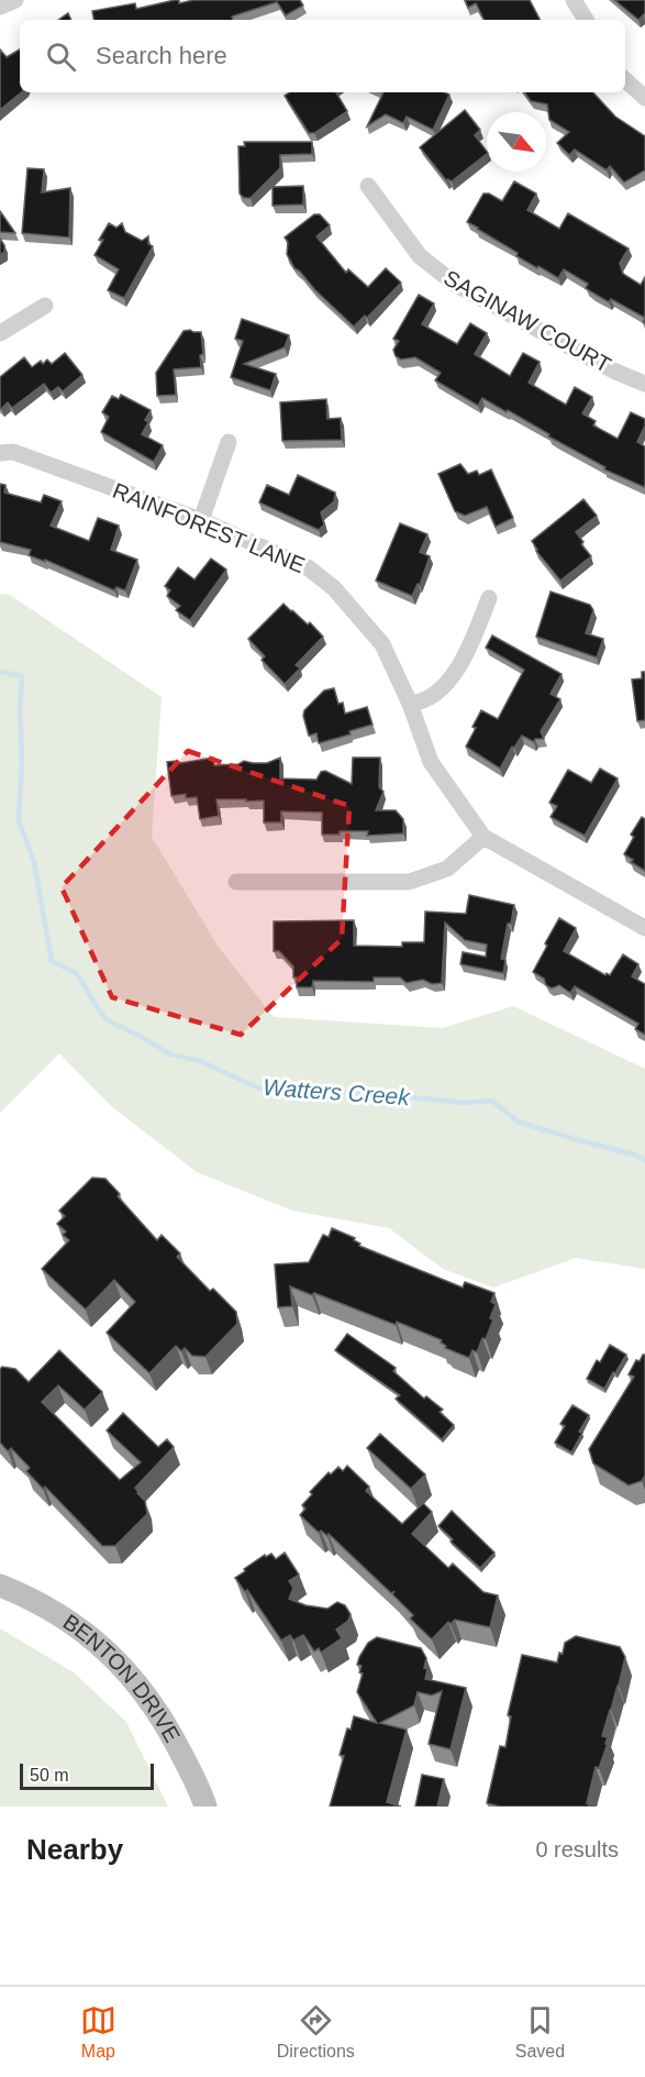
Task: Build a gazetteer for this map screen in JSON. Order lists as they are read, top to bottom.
{
  "streets": {
    "street": ["SAGINAW COURT", "RAINFOREST LANE", "BENTON DRIVE"]
  },
  "water": ["Watters Creek"],
  "scale_bar": "50 m",
  "north": "bottom right",
  "page": {
    "search": "Search here",
    "scale": "50 m",
    "heading": ["Nearby", "0 results"],
    "nav": ["Map", "Directions", "Saved"]
  }
}
